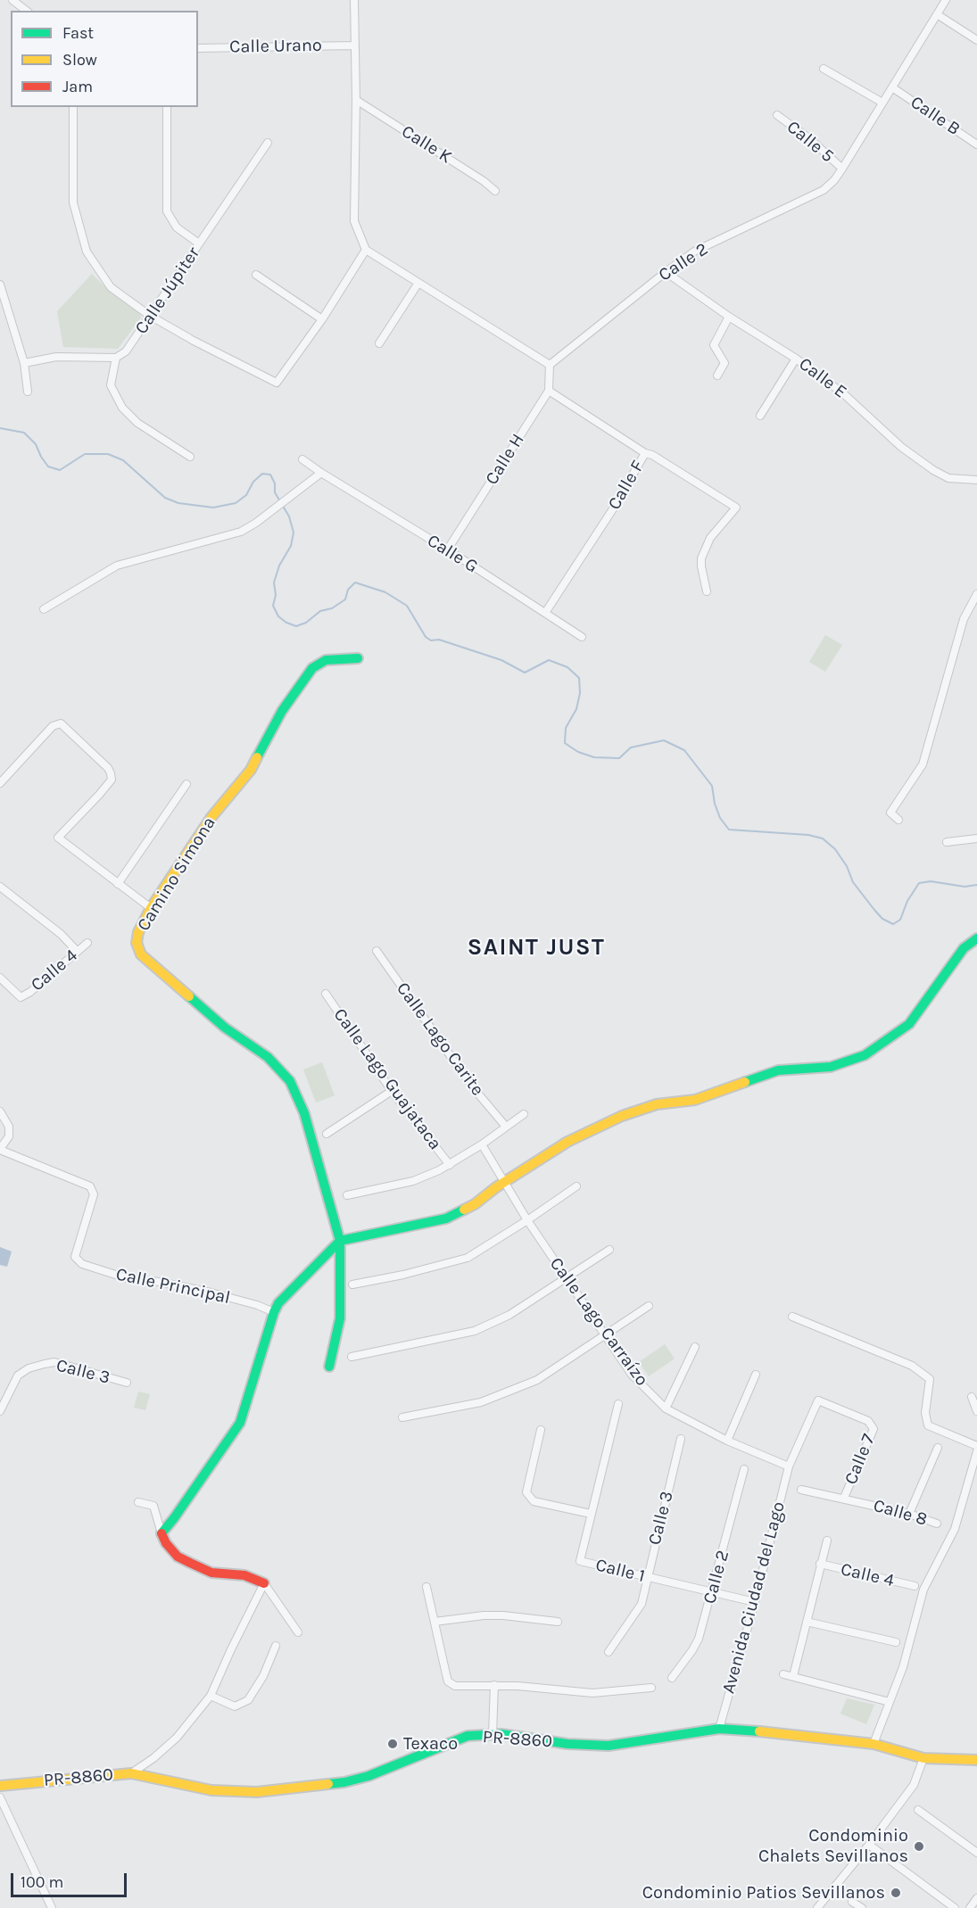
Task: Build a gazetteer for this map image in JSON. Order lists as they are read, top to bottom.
{
  "streets": {
    "street": [
      "Calle Urano",
      "Calle B",
      "Calle 5",
      "Calle K",
      "Calle 2",
      "Calle Júpiter",
      "Calle E",
      "Calle H",
      "Calle F",
      "Calle G",
      "Camino Simona",
      "Calle 4",
      "Calle Lago Carite",
      "Calle Lago Guajataca",
      "Calle Principal",
      "Calle Lago Carraízo",
      "Calle 3",
      "Calle 7",
      "Calle 8",
      "Calle 1",
      "Avenida Ciudad del Lago",
      "PR-8860"
    ]
  },
  "crossings": [
    ["Calle B", "Calle 2"],
    ["Calle 5", "Calle 2"],
    ["Calle 2", "Calle E"],
    ["Calle 2", "Calle 1"],
    ["Calle H", "Calle F"],
    ["Calle H", "Calle G"],
    ["Calle F", "Calle G"],
    ["Calle Lago Carraízo", "Calle 7"],
    ["Calle Lago Carraízo", "Avenida Ciudad del Lago"],
    ["Calle 3", "Calle 1"],
    ["Calle 7", "Calle 8"],
    ["Calle 7", "Avenida Ciudad del Lago"],
    ["Calle 1", "Avenida Ciudad del Lago"],
    ["Avenida Ciudad del Lago", "PR-8860"]
  ],
  "districts": ["SAINT JUST"],
  "places": ["Texaco", "Condominio Chalets Sevillanos", "Condominio Patios Sevillanos"],
  "legend": ["Fast", "Slow", "Jam"],
  "scale_bar": "100 m"
}
